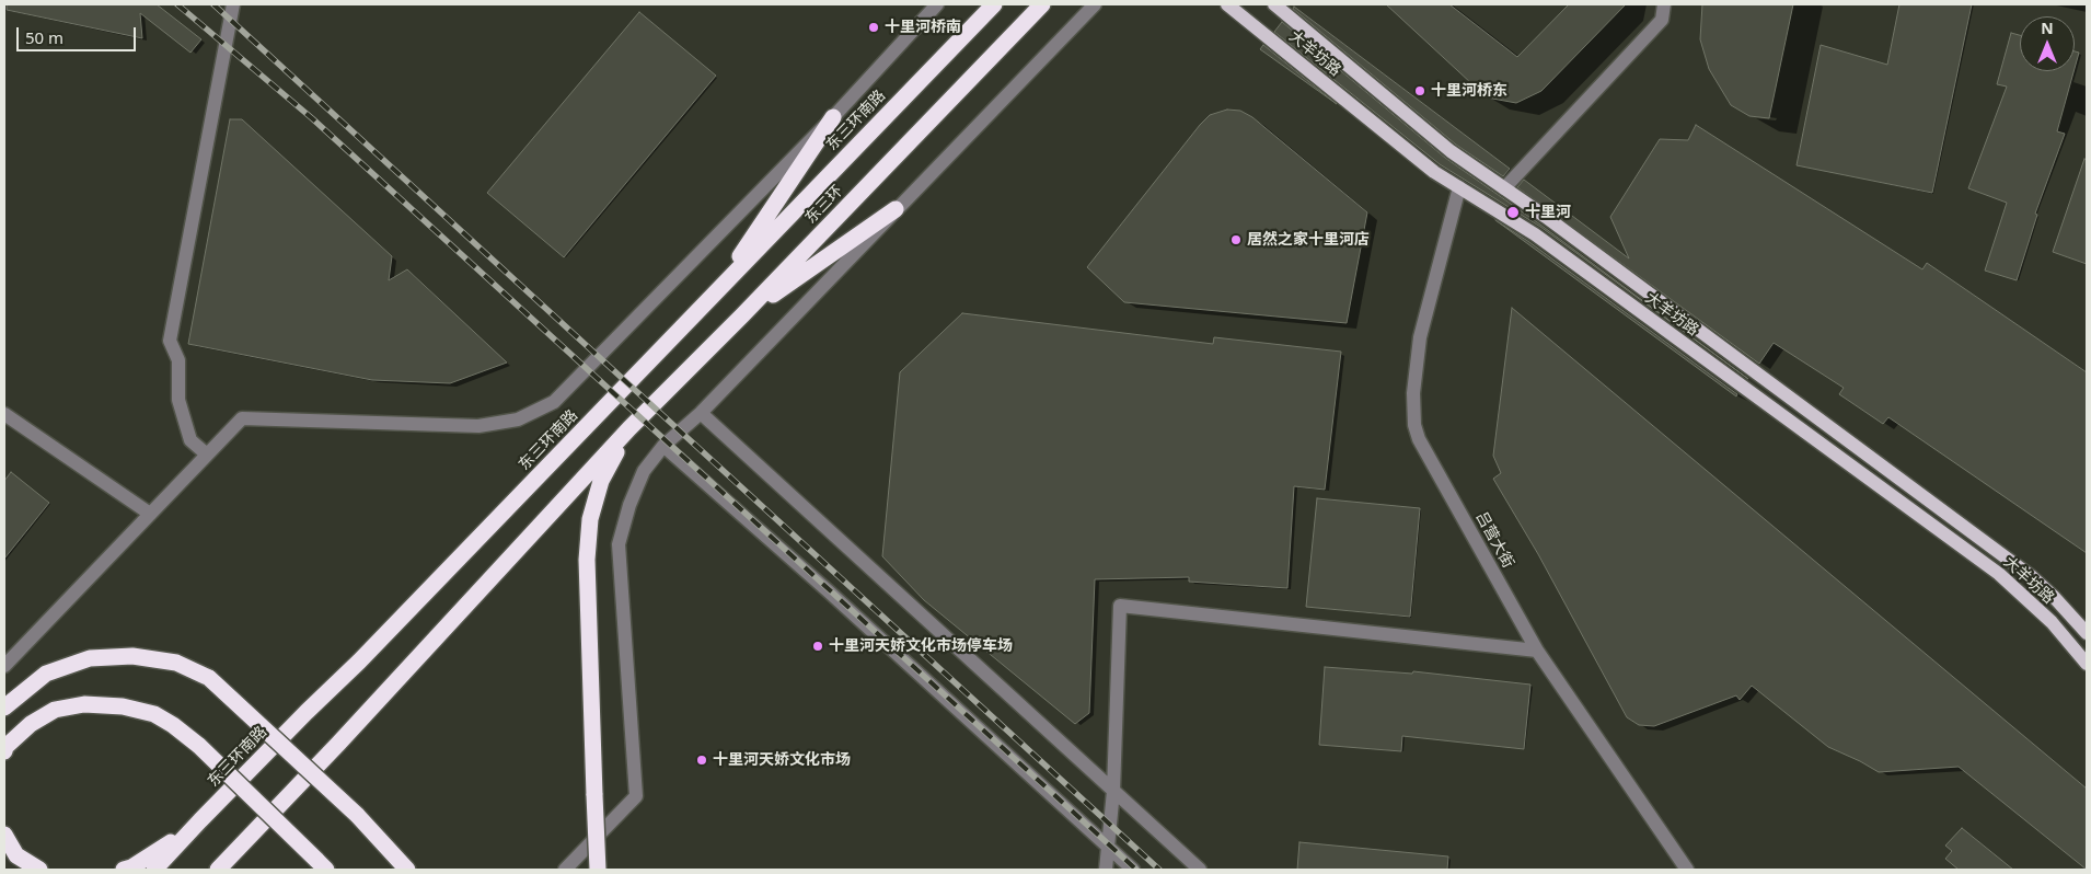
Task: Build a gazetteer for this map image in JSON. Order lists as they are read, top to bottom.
{
  "streets": {
    "highway": ["东三环南路", "东三环"],
    "main road": ["大羊坊路"],
    "street": ["吕营大街"]
  },
  "crossings": [
    ["大羊坊路", "吕营大街"]
  ],
  "places": [
    "十里河桥南",
    "十里河桥东",
    "十里河",
    "居然之家十里河店",
    "十里河天娇文化市场停车场",
    "十里河天娇文化市场"
  ],
  "scale_bar": "50 m",
  "north": "top"
}
